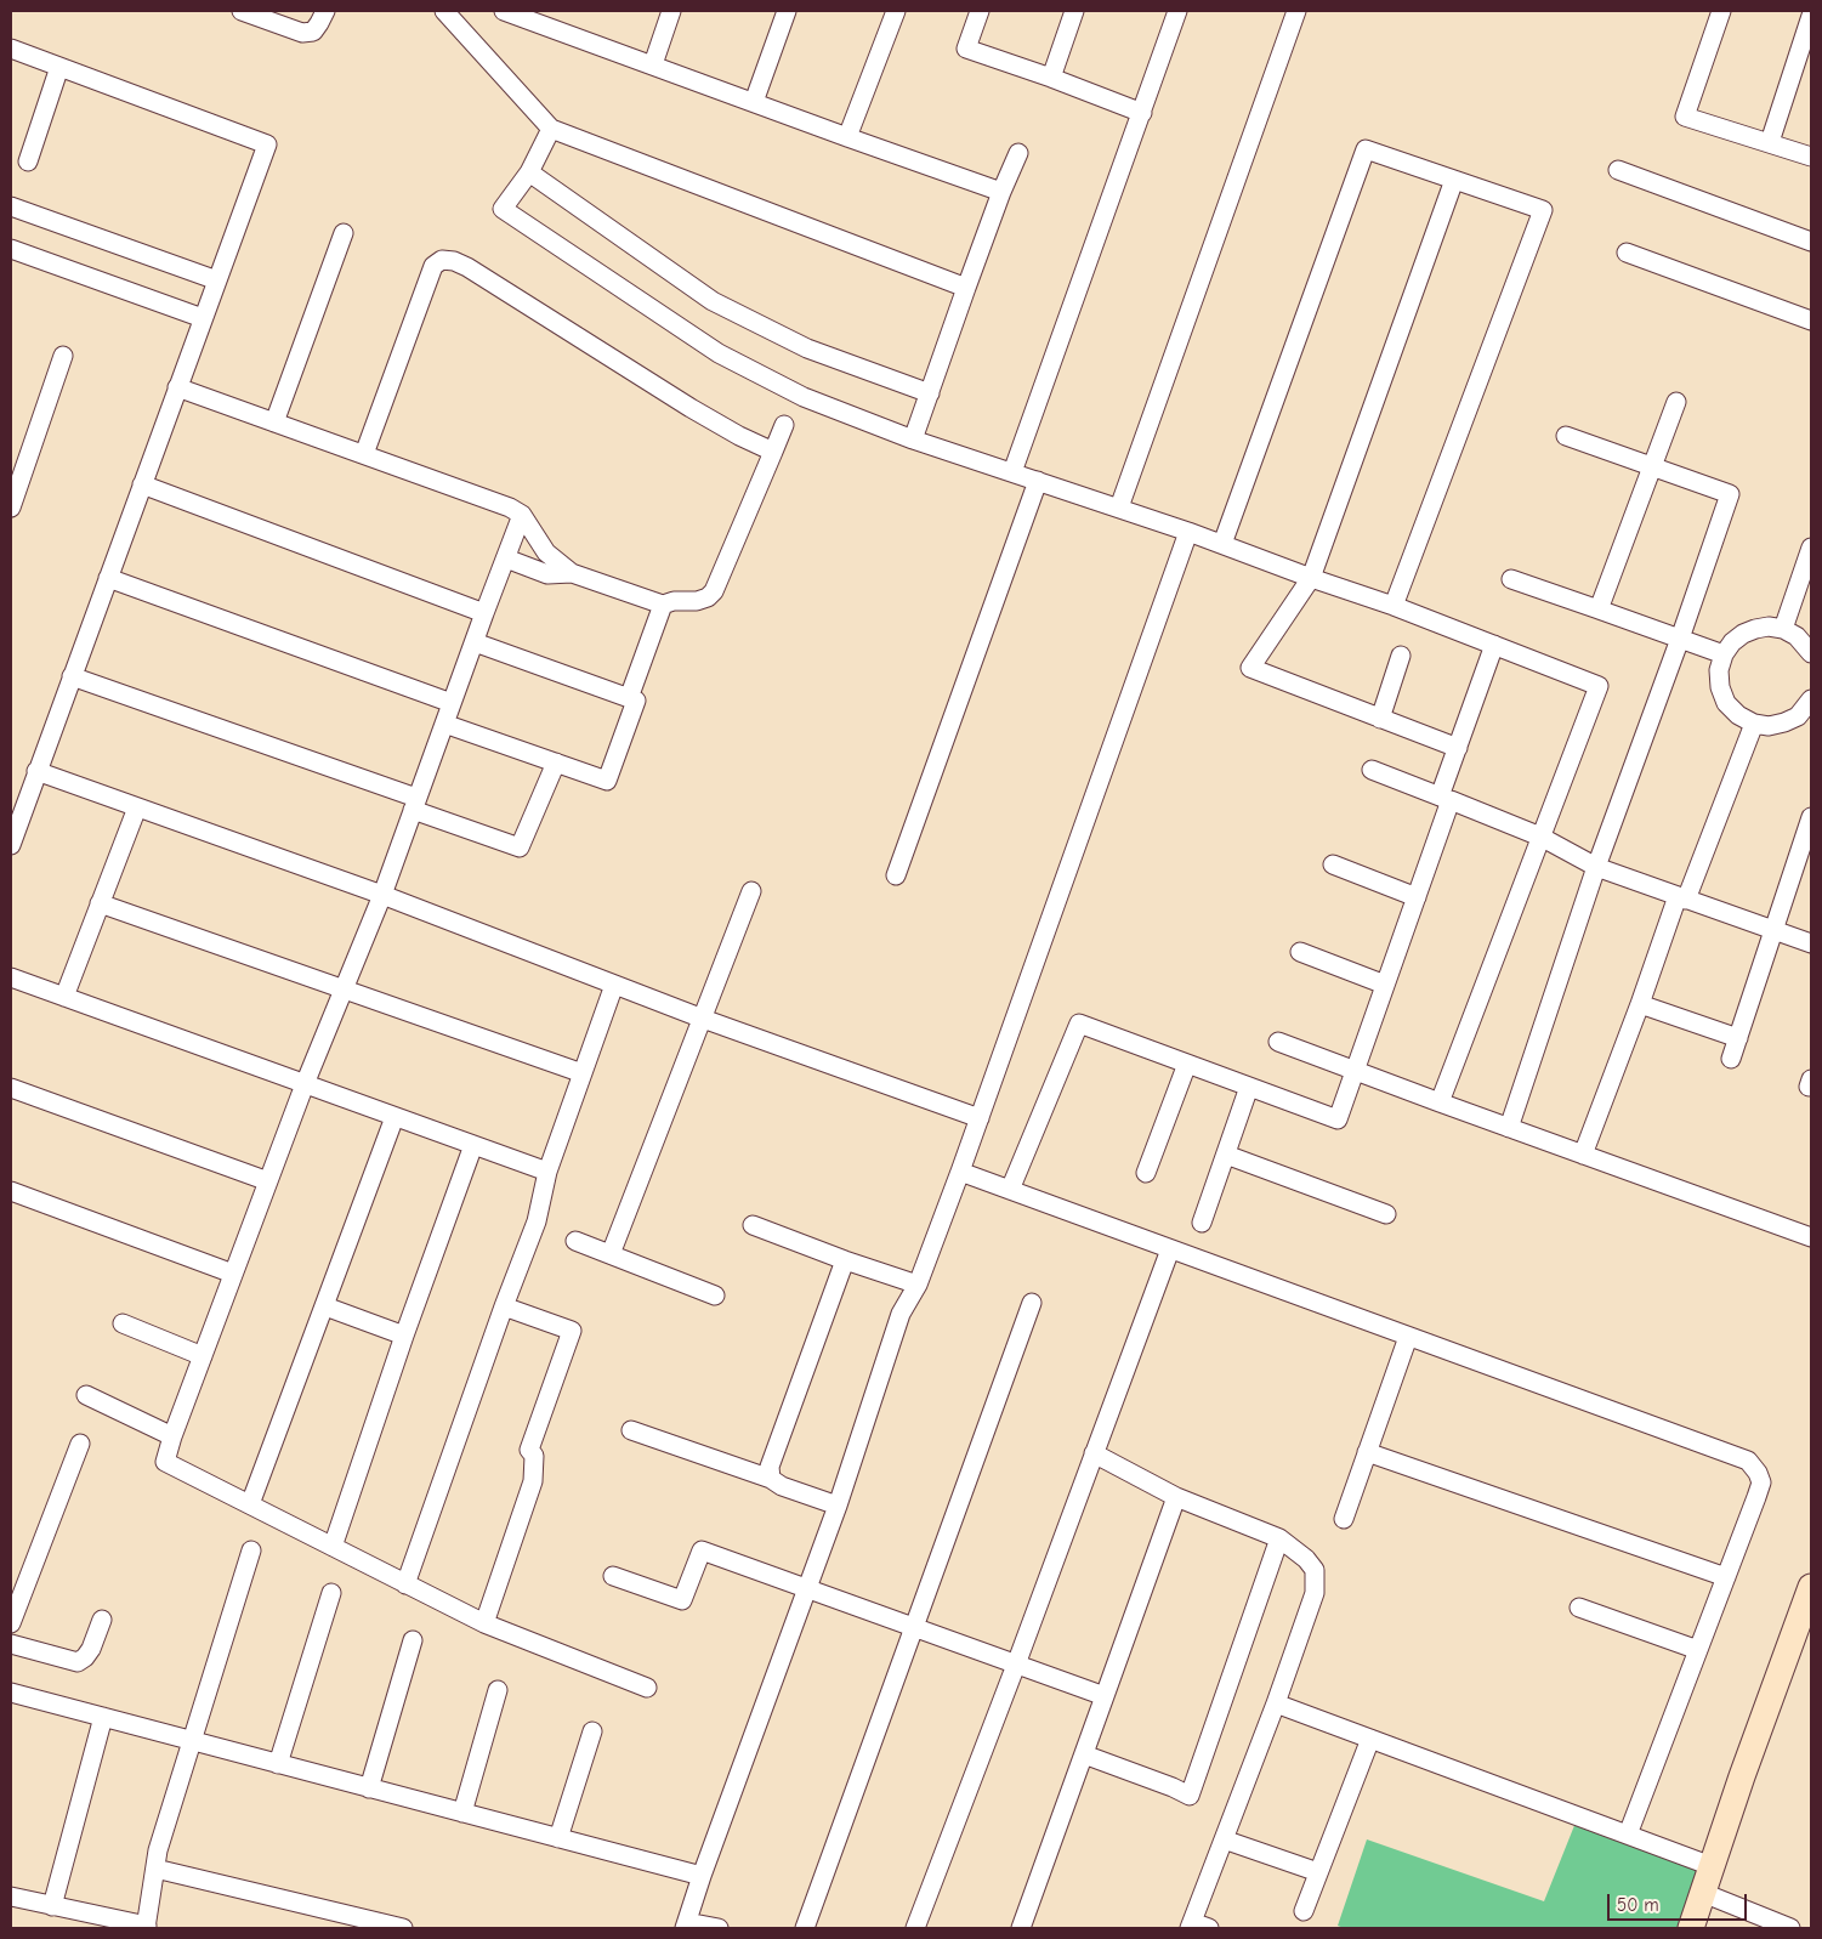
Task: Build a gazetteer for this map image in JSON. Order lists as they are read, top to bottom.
{
  "scale_bar": "50 m"
}
